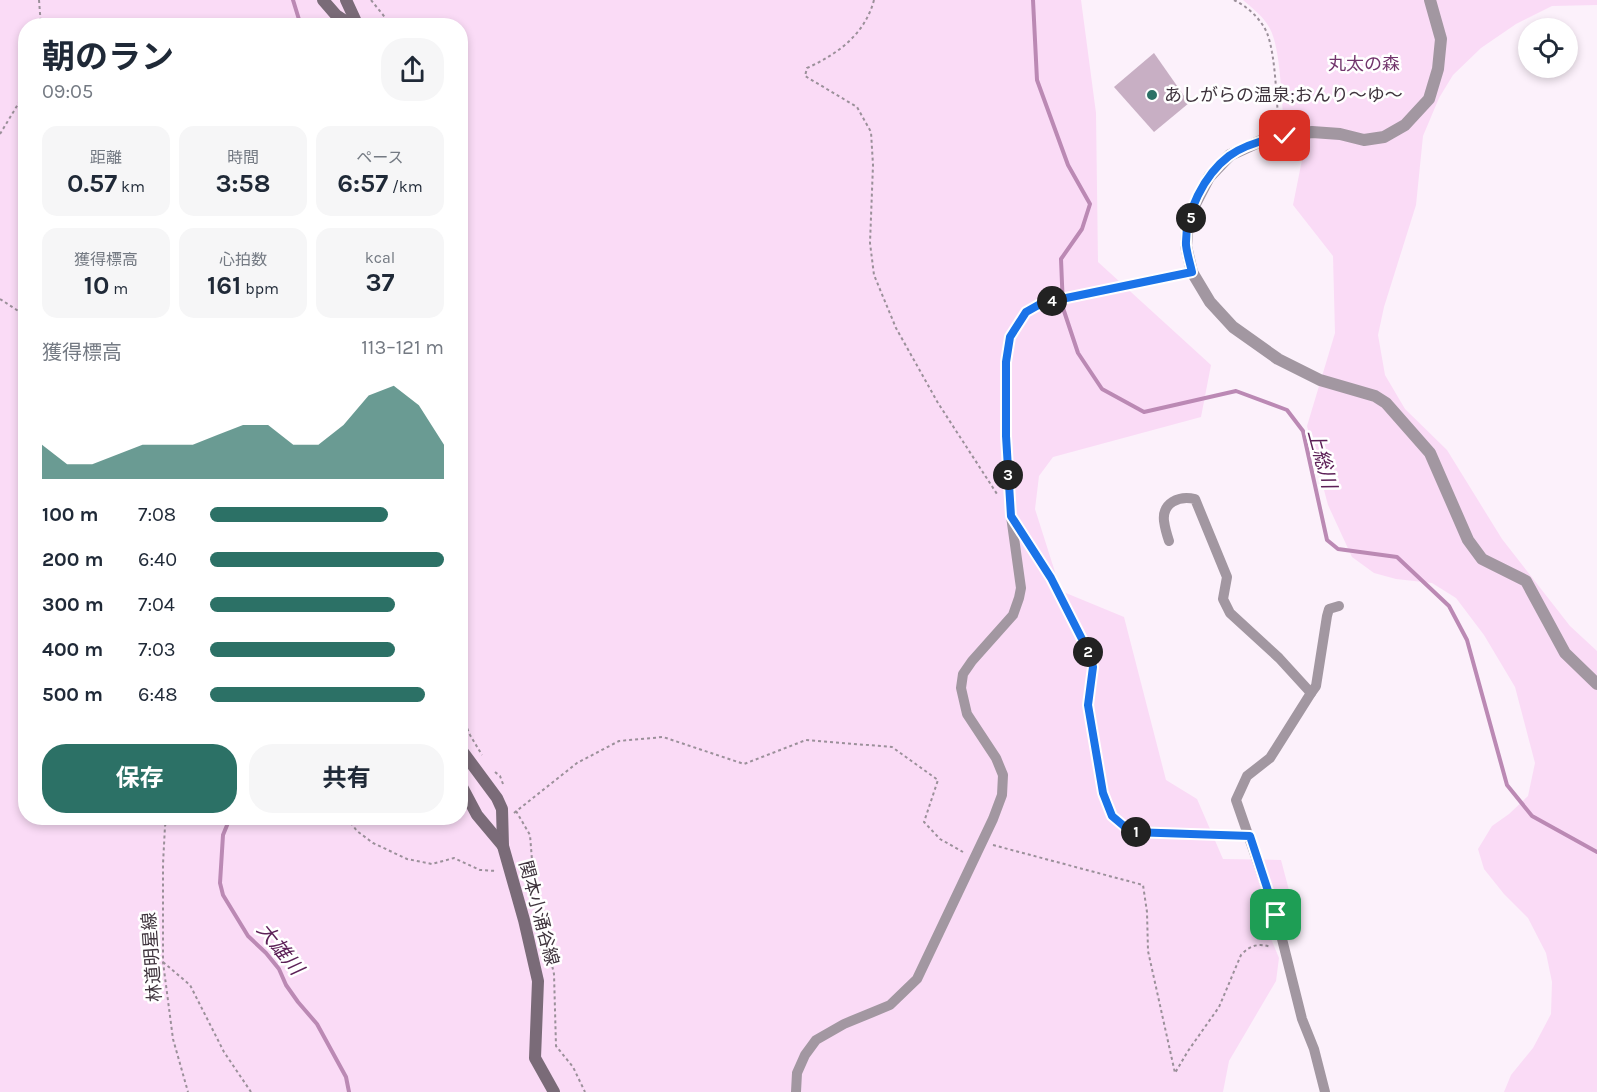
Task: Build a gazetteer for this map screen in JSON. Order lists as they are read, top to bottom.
{
  "streets": {
    "main road": ["関本小涌谷線"],
    "path": ["林道明星線"]
  },
  "water": ["上総川", "大雄川"],
  "parks": ["丸太の森"],
  "places": ["あしがらの温泉;おんり〜ゆ〜"],
  "page": {
    "heading": ["朝のラン", "09:05"],
    "stats": [
      ["距離", "0.57 km"],
      ["時間", "3:58"],
      ["ペース", "6:57 /km"],
      ["獲得標高", "10 m"],
      ["心拍数", "161 bpm"],
      ["kcal", "37"]
    ],
    "pins": [
      "5",
      "4",
      "3",
      "2",
      "1"
    ],
    "chart": ["獲得標高", "113–121 m"],
    "list": [
      {
        "name": "100 m",
        "note": "7:08"
      },
      {
        "name": "200 m",
        "note": "6:40"
      },
      {
        "name": "300 m",
        "note": "7:04"
      },
      {
        "name": "400 m",
        "note": "7:03"
      },
      {
        "name": "500 m",
        "note": "6:48"
      }
    ],
    "buttons": ["保存", "共有"]
  }
}
